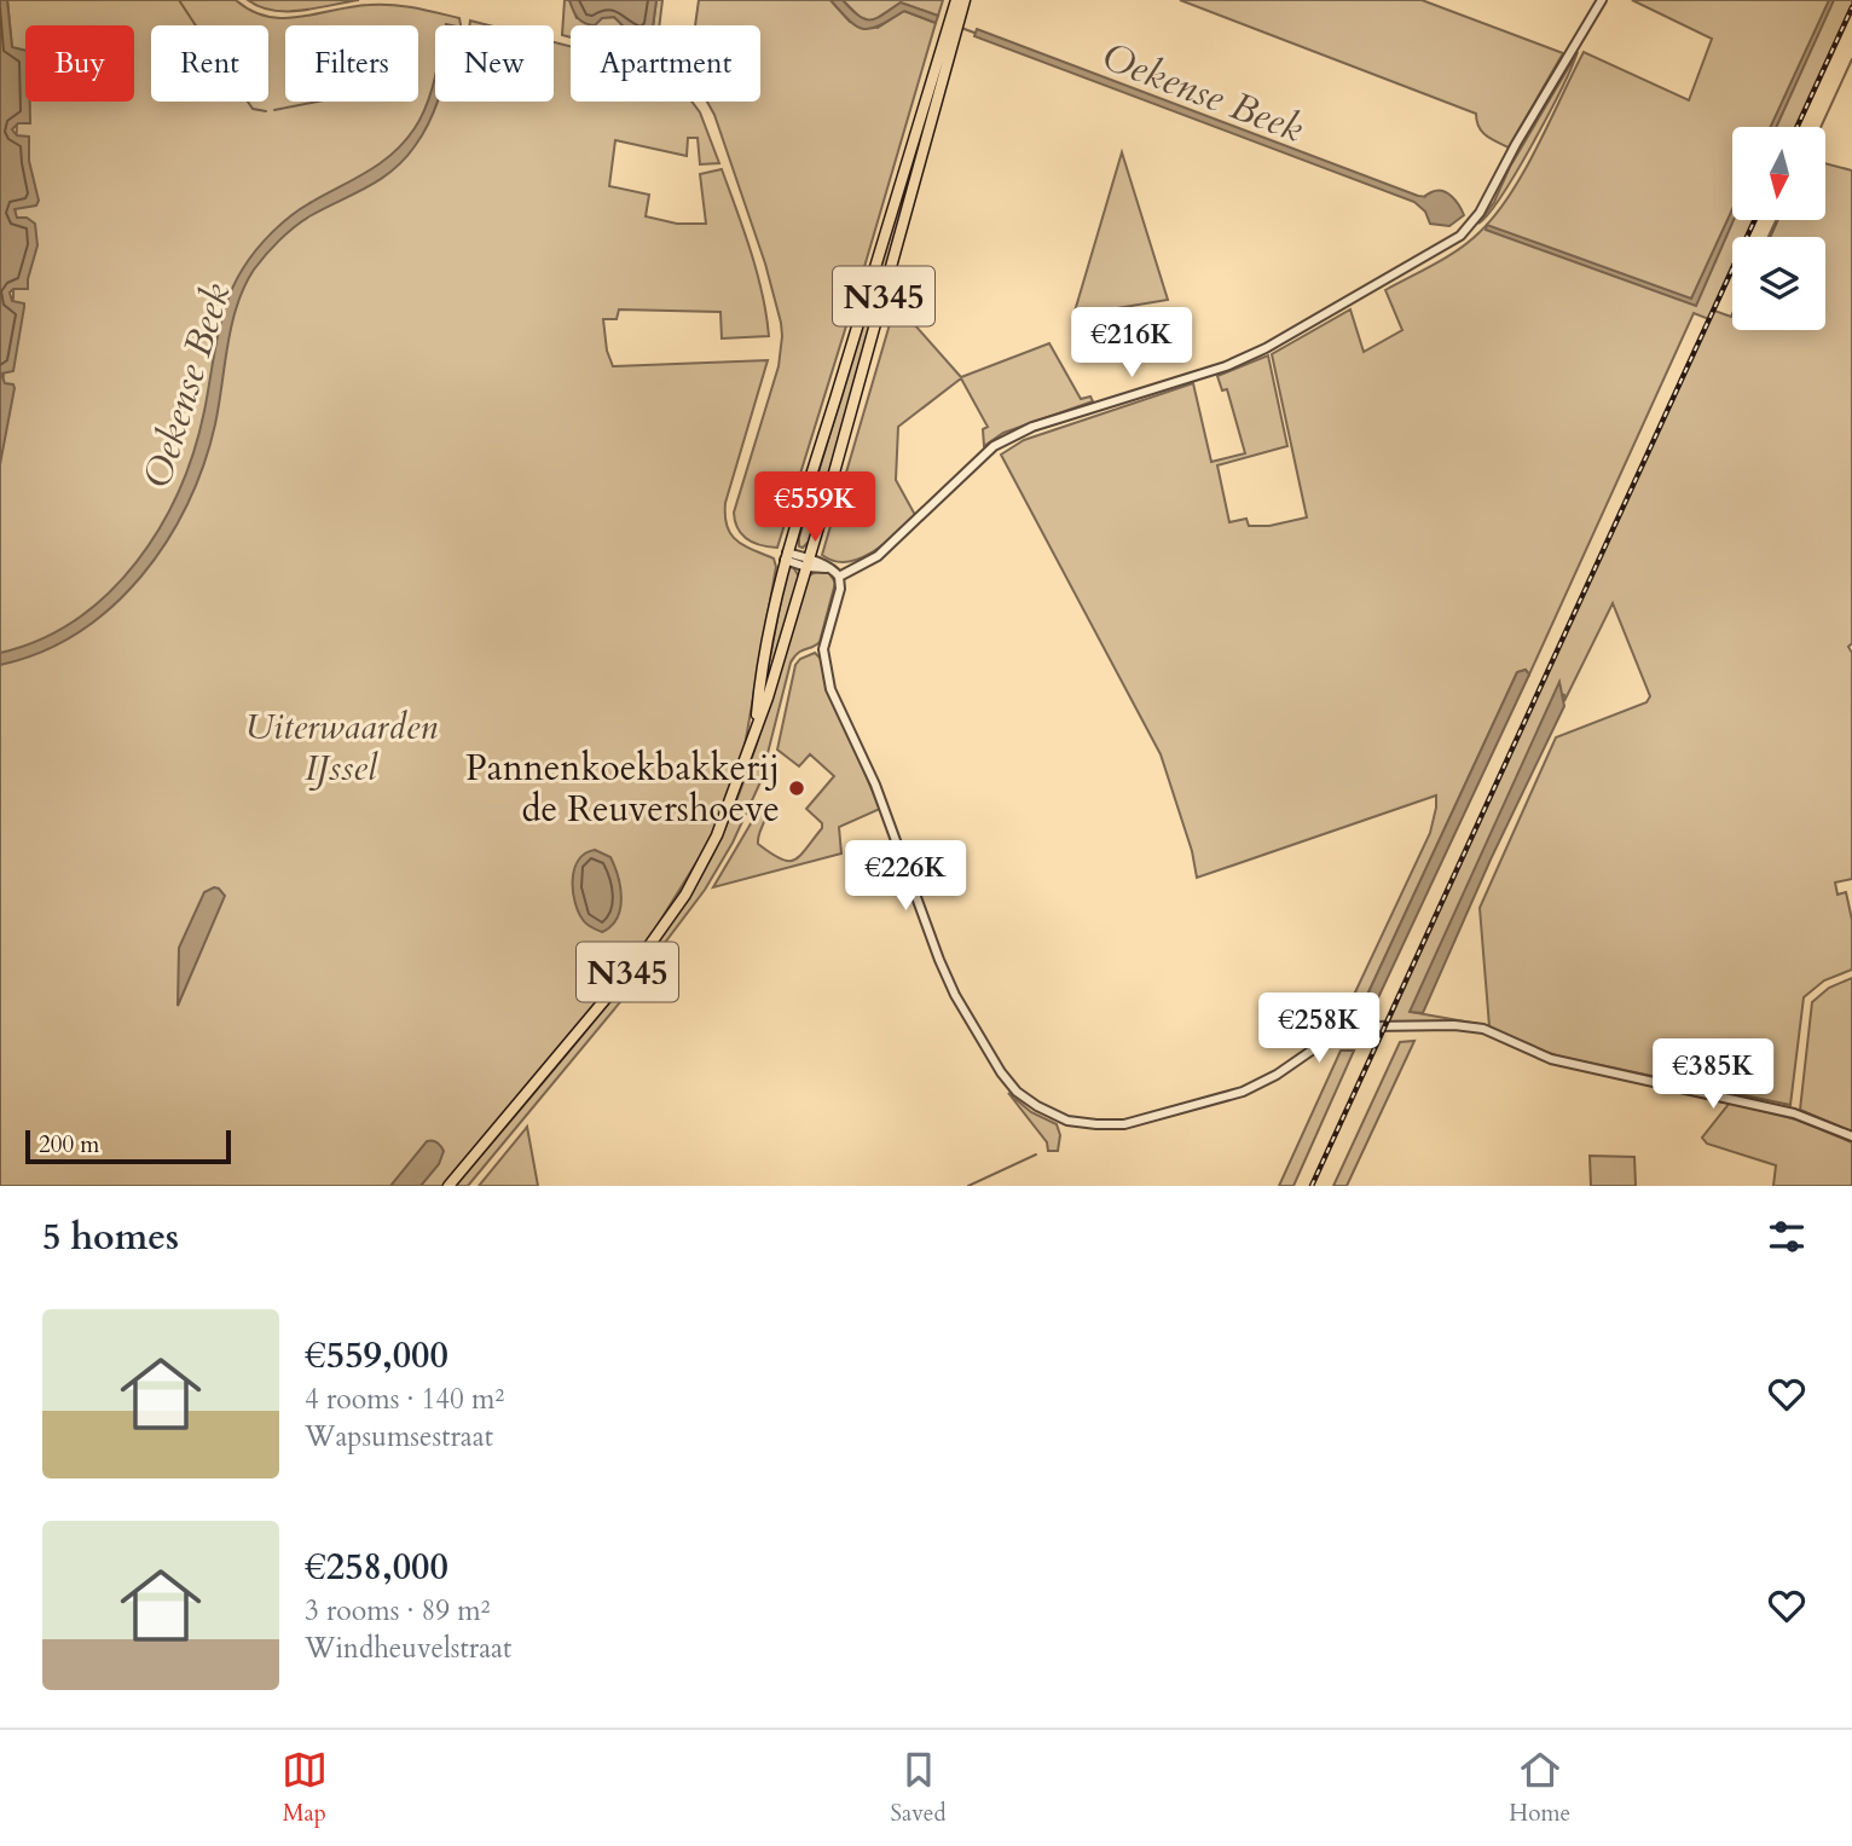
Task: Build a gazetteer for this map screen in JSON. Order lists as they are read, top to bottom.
{
  "streets": {
    "main road": ["N345"]
  },
  "water": ["Oekense Beek"],
  "parks": ["Uiterwaarden IJssel"],
  "places": ["Pannenkoekbakkerij de Reuvershoeve"],
  "scale_bar": "200 m",
  "north": "bottom",
  "page": {
    "chip": [
      "Buy",
      "Rent",
      "Filters",
      "New",
      "Apartment"
    ],
    "price": [
      "€216K",
      "€559K",
      "€226K",
      "€258K",
      "€385K"
    ],
    "scale": "200 m",
    "heading": "5 homes",
    "list": [
      {
        "name": "€559,000",
        "note": "4 rooms · 140 m² · Wapsumsestraat"
      },
      {
        "name": "€258,000",
        "note": "3 rooms · 89 m² · Windheuvelstraat"
      }
    ],
    "tabs": ["Map", "Saved", "Home"]
  }
}
